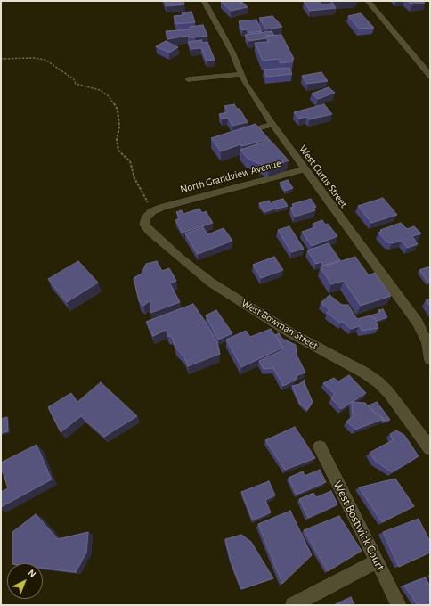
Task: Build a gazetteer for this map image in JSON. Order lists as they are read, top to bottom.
{
  "streets": {
    "street": [
      "North Grandview Avenue",
      "West Curtis Street",
      "West Bowman Street",
      "West Bostwick Court"
    ]
  },
  "crossings": [
    ["North Grandview Avenue", "West Curtis Street"],
    ["North Grandview Avenue", "West Bowman Street"]
  ],
  "north": "top right"
}
